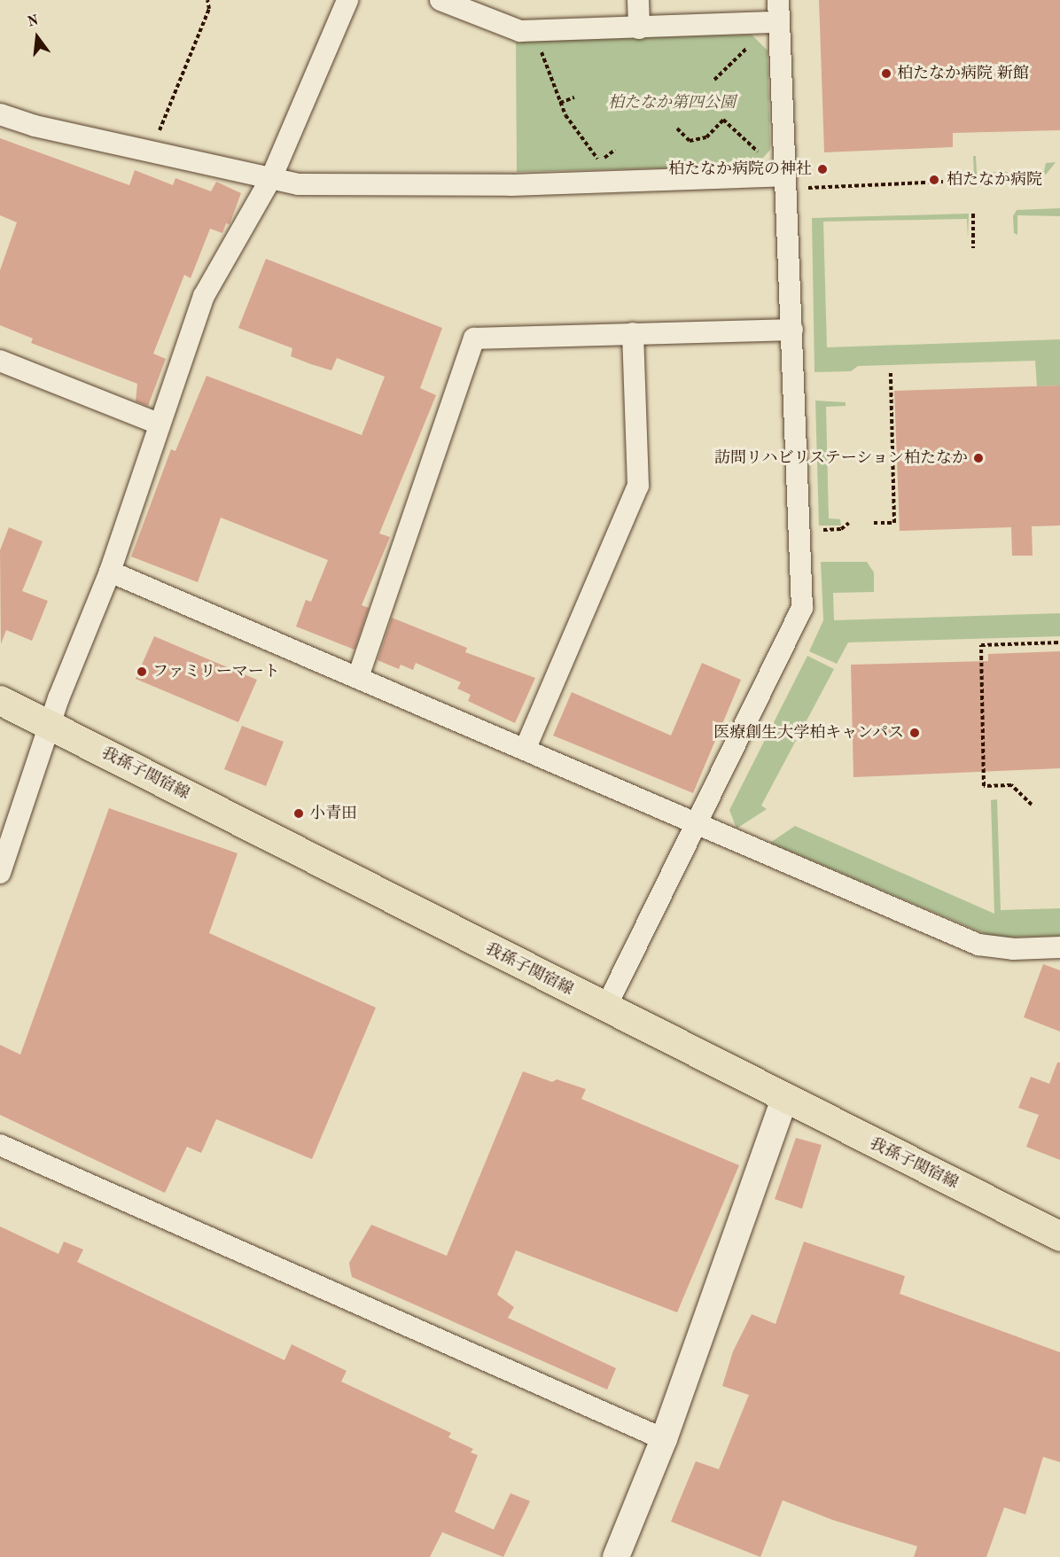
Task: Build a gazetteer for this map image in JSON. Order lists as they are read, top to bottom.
{
  "streets": {
    "main road": ["我孫子関宿線"]
  },
  "parks": ["柏たなか第四公園"],
  "places": [
    "柏たなか病院 新館",
    "柏たなか病院の神社",
    "柏たなか病院",
    "訪問リハビリステーション柏たなか",
    "ファミリーマート",
    "医療創生大学柏キャンパス",
    "小青田"
  ],
  "north": "top"
}
